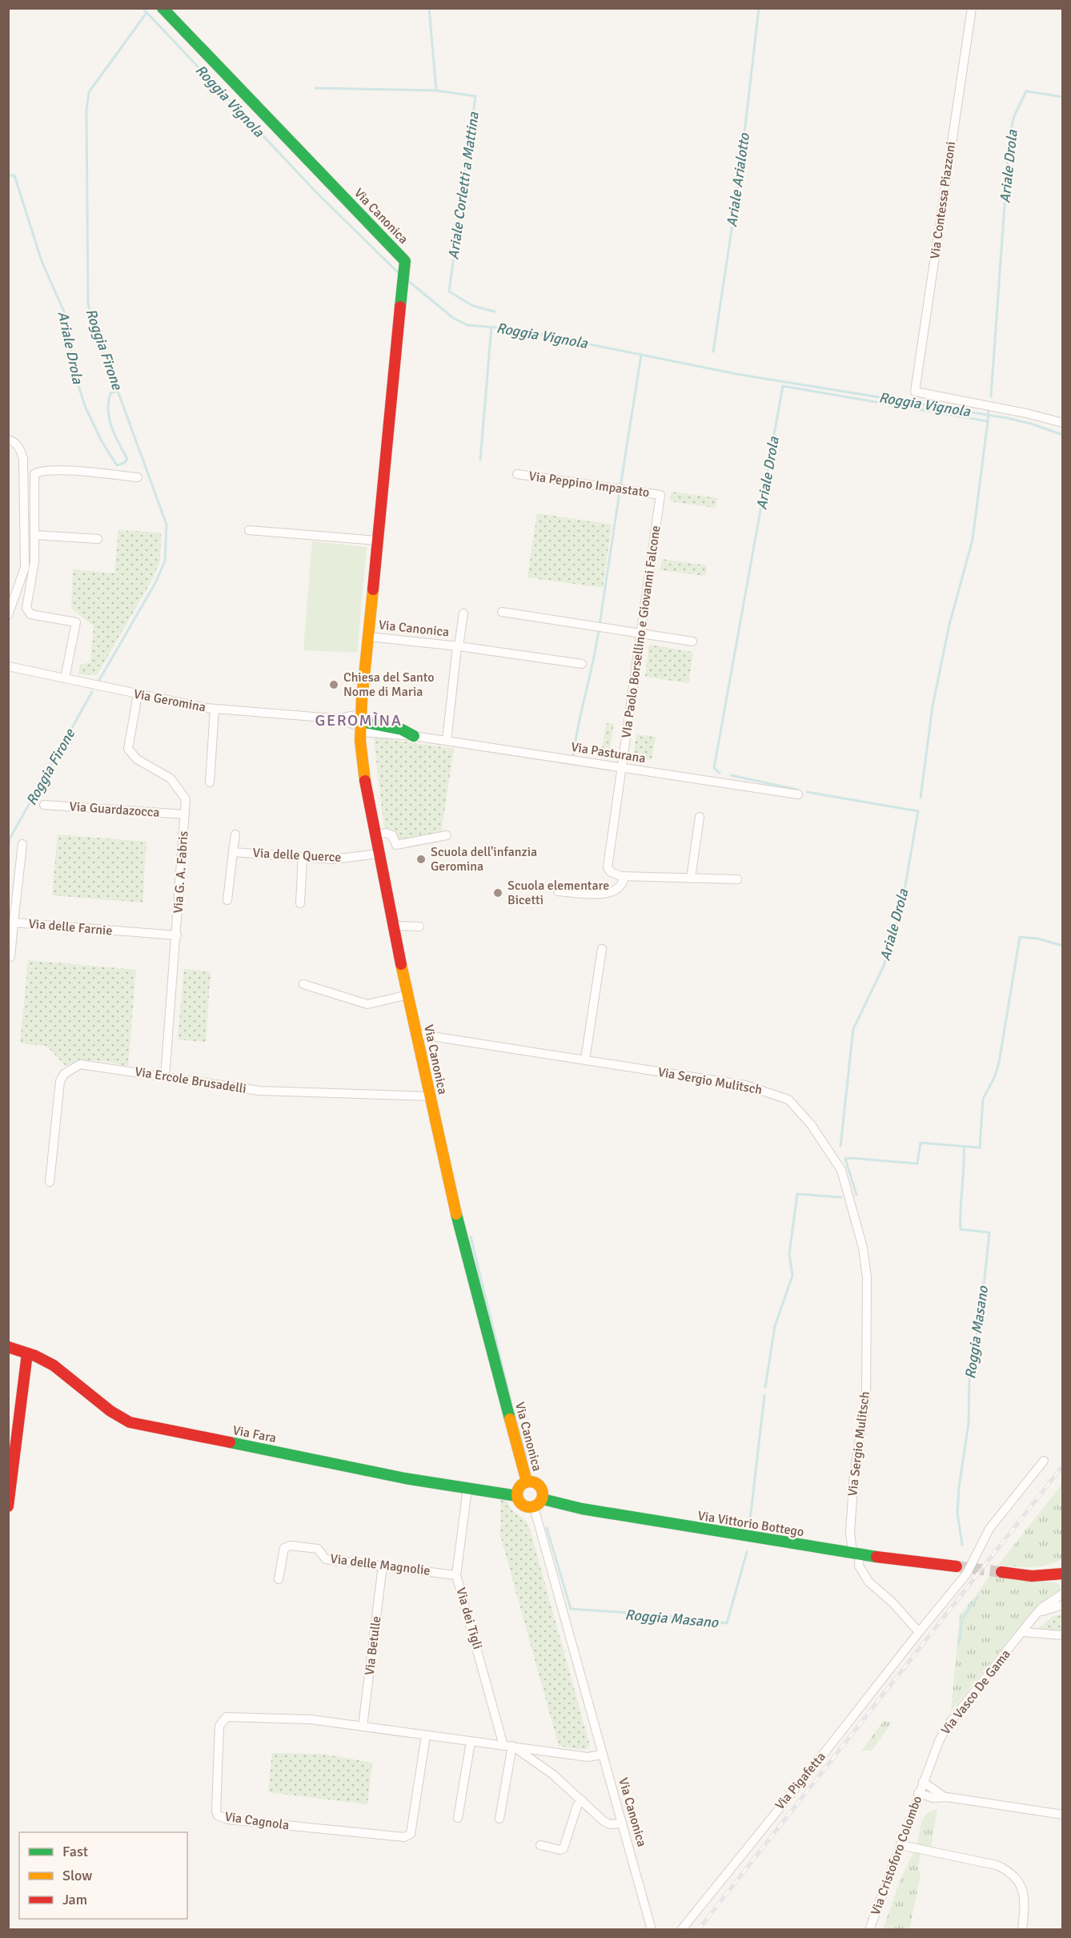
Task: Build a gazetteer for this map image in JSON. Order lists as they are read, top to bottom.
{
  "streets": {
    "street": [
      "Via Contessa Piazzoni",
      "Via Canonica",
      "Via Peppino Impastato",
      "VIa Paolo Borsellino e Giovanni Falcone",
      "Via Geromina",
      "Via Pasturana",
      "Via Guardazocca",
      "Via delle Querce",
      "Via G. A. Fabris",
      "Via delle Farnie",
      "Via Ercole Brusadelli",
      "Via Sergio Mulitsch",
      "Via Fara",
      "Via Vittorio Bottego",
      "Via delle Magnolie",
      "Via dei Tigli",
      "Via Betulle",
      "Via Vasco De Gama",
      "Via Pigafetta",
      "Via Cagnola",
      "Via Cristoforo Colombo"
    ]
  },
  "crossings": [
    ["Via Canonica", "Via Geromina"],
    ["Via Canonica", "Via Pasturana"],
    ["Via Canonica", "Via delle Querce"],
    ["Via Canonica", "Via Ercole Brusadelli"],
    ["Via Canonica", "Via Sergio Mulitsch"],
    ["Via Canonica", "Via Fara"],
    ["Via Canonica", "Via Vittorio Bottego"],
    ["Via Canonica", "Via Cagnola"],
    ["Via Peppino Impastato", "VIa Paolo Borsellino e Giovanni Falcone"],
    ["VIa Paolo Borsellino e Giovanni Falcone", "Via Pasturana"],
    ["Via Geromina", "Via Pasturana"],
    ["Via Geromina", "Via G. A. Fabris"],
    ["Via Guardazocca", "Via G. A. Fabris"],
    ["Via G. A. Fabris", "Via delle Farnie"],
    ["Via G. A. Fabris", "Via Ercole Brusadelli"],
    ["Via Sergio Mulitsch", "Via Vittorio Bottego"],
    ["Via Fara", "Via Vittorio Bottego"],
    ["Via Fara", "Via dei Tigli"],
    ["Via delle Magnolie", "Via dei Tigli"],
    ["Via delle Magnolie", "Via Betulle"],
    ["Via dei Tigli", "Via Cagnola"],
    ["Via Betulle", "Via Cagnola"],
    ["Via Vasco De Gama", "Via Cristoforo Colombo"]
  ],
  "districts": ["GEROMÌNA"],
  "water": [
    "Roggia Vignola",
    "Ariale Drola",
    "Ariale Arialotto",
    "Ariale Corletti a Mattina",
    "Roggia Firone",
    "Roggia Masano"
  ],
  "places": ["Chiesa del Santo Nome di Maria", "Scuola dell'infanzia Geromina", "Scuola elementare Bicetti"],
  "legend": ["Fast", "Slow", "Jam"]
}
